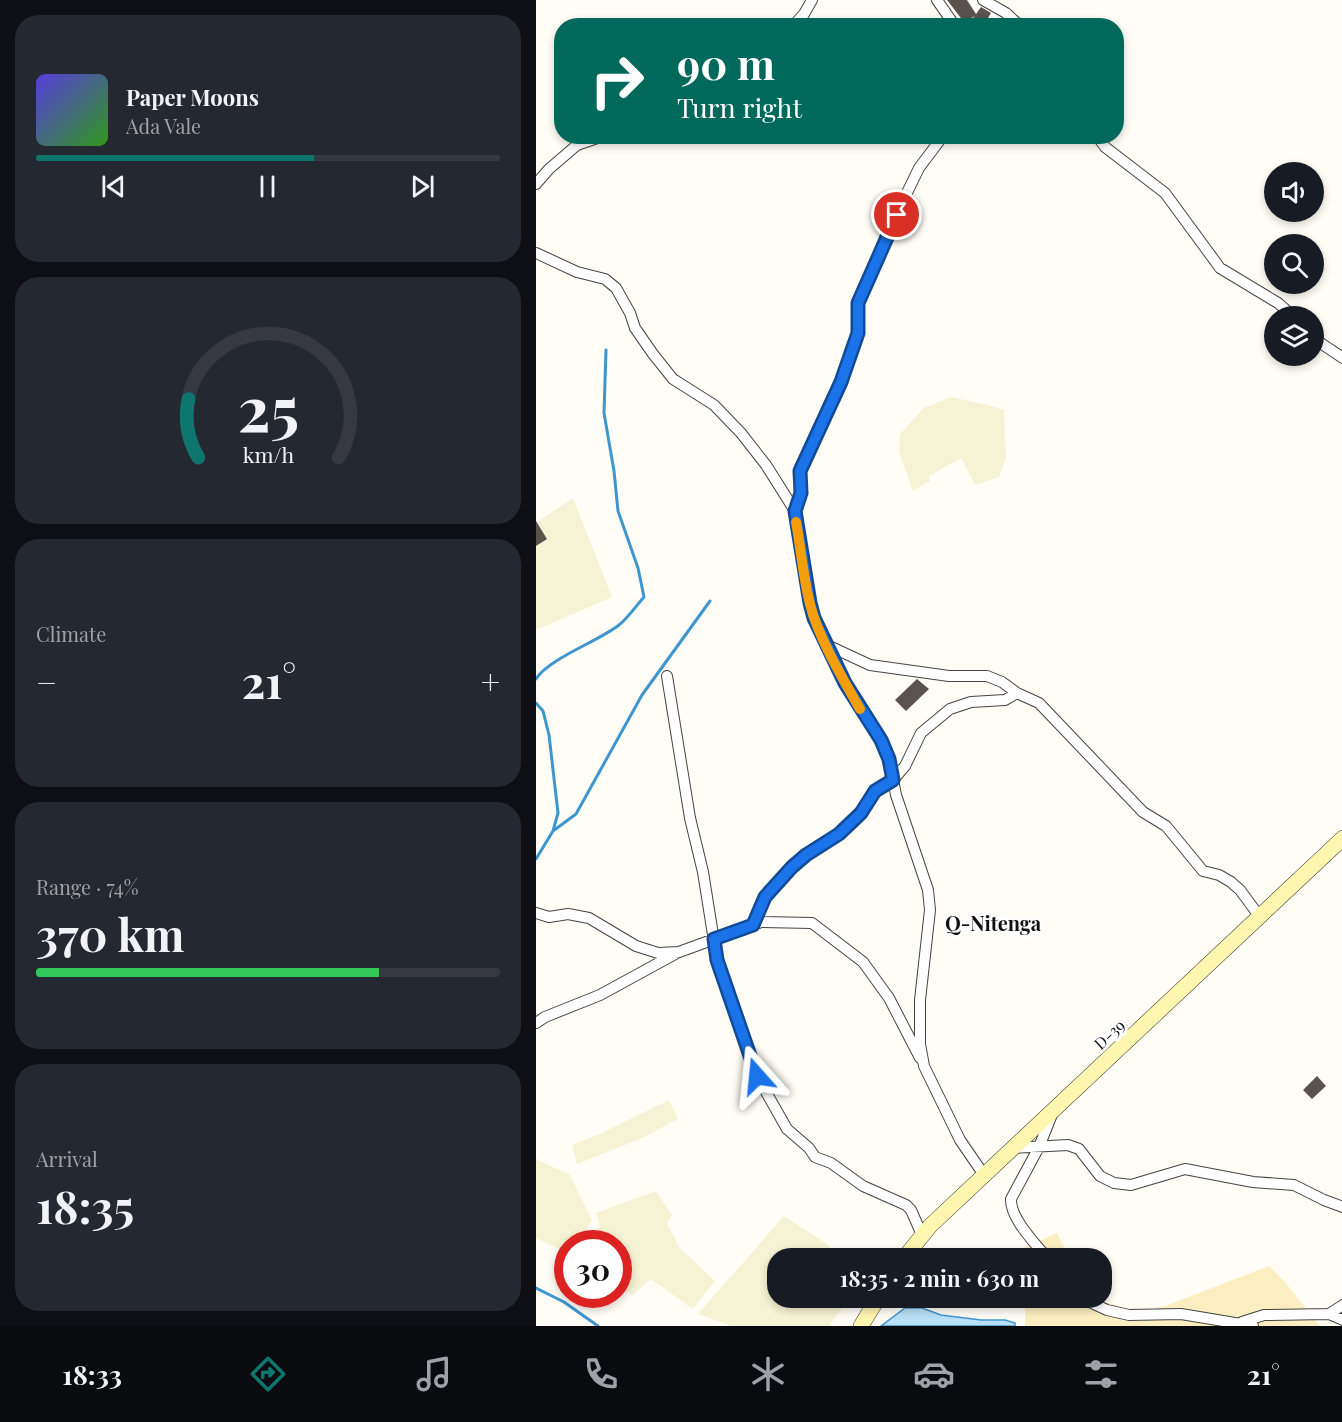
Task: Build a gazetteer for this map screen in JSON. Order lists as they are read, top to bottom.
{
  "streets": {
    "main road": ["D-39"]
  },
  "districts": ["Q-Nitenga"],
  "page": {
    "turn": ["90 m", "Turn right"],
    "song": ["Paper Moons", "Ada Vale"],
    "tile": [
      "Climate",
      ["Range · 74%", "370 km"],
      ["Arrival", "18:35"]
    ],
    "heat": ["−", "21°", "+"],
    "limit": "30",
    "trip": "18:35 · 2 min · 630 m",
    "tabs": ["18:33", "21°"],
    "gauge": ["25", "km/h"]
  }
}
